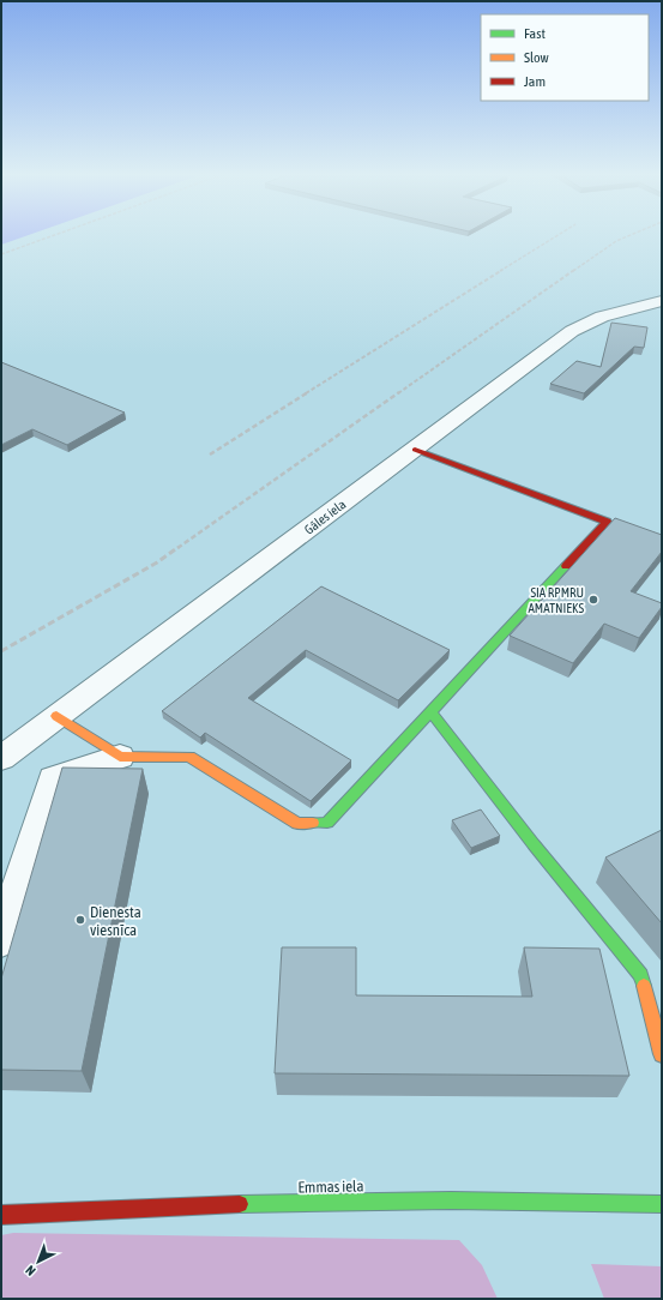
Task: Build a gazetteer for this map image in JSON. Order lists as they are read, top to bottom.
{
  "streets": {
    "street": ["Gāles iela", "Emmas iela"]
  },
  "places": ["SIA RPMRU AMATNIEKS", "Dienesta viesnīca"],
  "legend": ["Fast", "Slow", "Jam"],
  "north": "bottom left"
}
